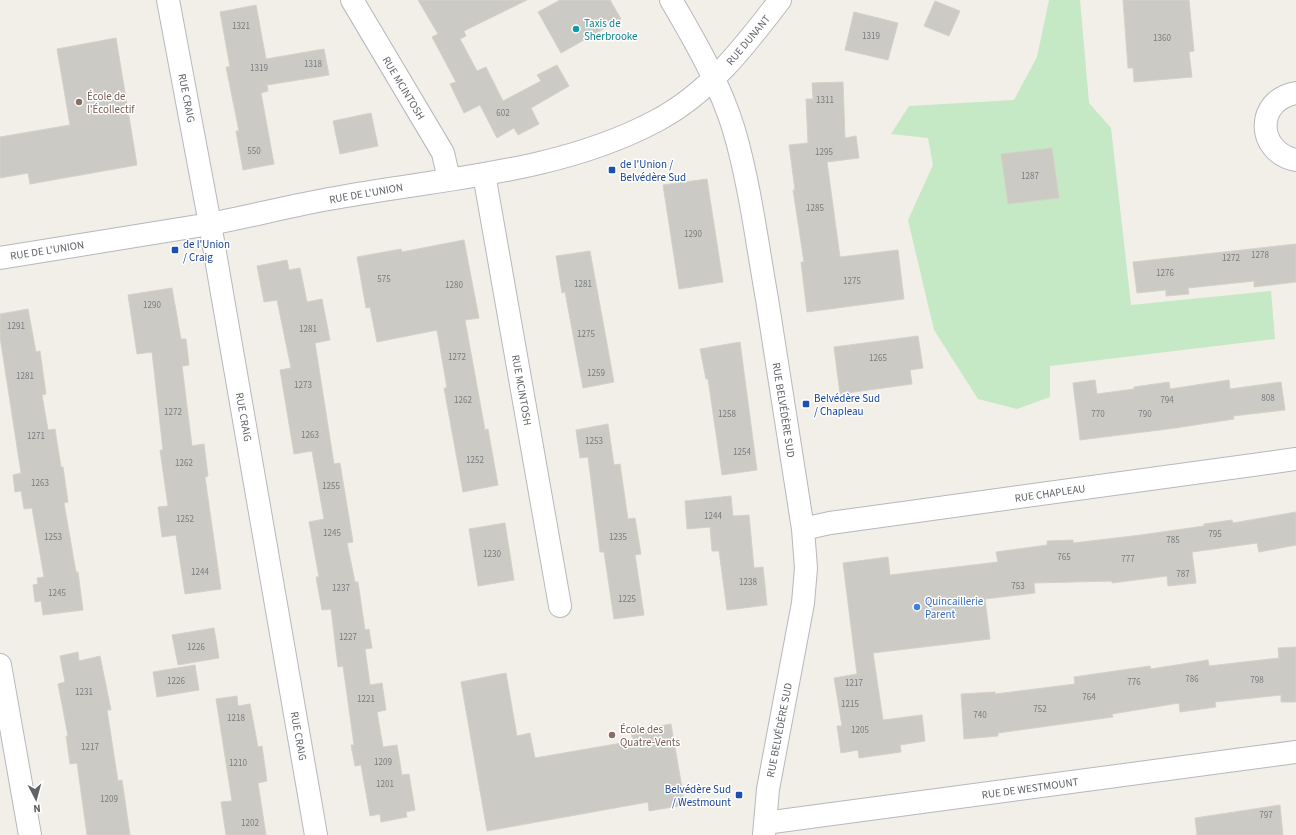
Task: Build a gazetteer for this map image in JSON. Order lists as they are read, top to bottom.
{
  "streets": {
    "street": [
      "RUE DUNANT",
      "RUE MCINTOSH",
      "RUE CRAIG",
      "RUE DE L'UNION",
      "RUE BELVÉDÈRE SUD",
      "RUE CHAPLEAU",
      "RUE DE WESTMOUNT"
    ]
  },
  "crossings": [
    ["RUE DUNANT", "RUE DE L'UNION"],
    ["RUE DUNANT", "RUE BELVÉDÈRE SUD"],
    ["RUE MCINTOSH", "RUE DE L'UNION"],
    ["RUE CRAIG", "RUE DE L'UNION"],
    ["RUE DE L'UNION", "RUE BELVÉDÈRE SUD"],
    ["RUE BELVÉDÈRE SUD", "RUE CHAPLEAU"],
    ["RUE BELVÉDÈRE SUD", "RUE DE WESTMOUNT"]
  ],
  "places": {
    "other": [
      "Taxis de Sherbrooke",
      "École de l'Écollectif",
      "Quincaillerie Parent",
      "École des Quatre-Vents"
    ],
    "transit": [
      "de l'Union / Belvédère Sud",
      "de l'Union / Craig",
      "Belvédère Sud / Chapleau",
      "Belvédère Sud / Westmount"
    ]
  },
  "house_numbers": [
    "1321",
    "1319",
    "1360",
    "1318",
    "1319",
    "1311",
    "602",
    "550",
    "1295",
    "1287",
    "1285",
    "1290",
    "1278",
    "1272",
    "1276",
    "575",
    "1275",
    "1281",
    "1280",
    "1290",
    "1291",
    "1281",
    "1275",
    "1272",
    "1265",
    "1259",
    "1281",
    "1273",
    "808",
    "1262",
    "794",
    "1272",
    "1258",
    "770",
    "790",
    "1263",
    "1271",
    "1253",
    "1254",
    "1252",
    "1262",
    "1263",
    "1255",
    "1244",
    "1252",
    "1245",
    "795",
    "1253",
    "1235",
    "785",
    "1230",
    "765",
    "777",
    "1244",
    "787",
    "1238",
    "753",
    "1237",
    "1245",
    "1225",
    "1227",
    "1226",
    "786",
    "798",
    "1226",
    "776",
    "1217",
    "1231",
    "764",
    "1221",
    "1215",
    "752",
    "740",
    "1218",
    "1205",
    "1217",
    "1209",
    "1210",
    "1201",
    "1209",
    "797",
    "1202"
  ],
  "north": "bottom"
}
